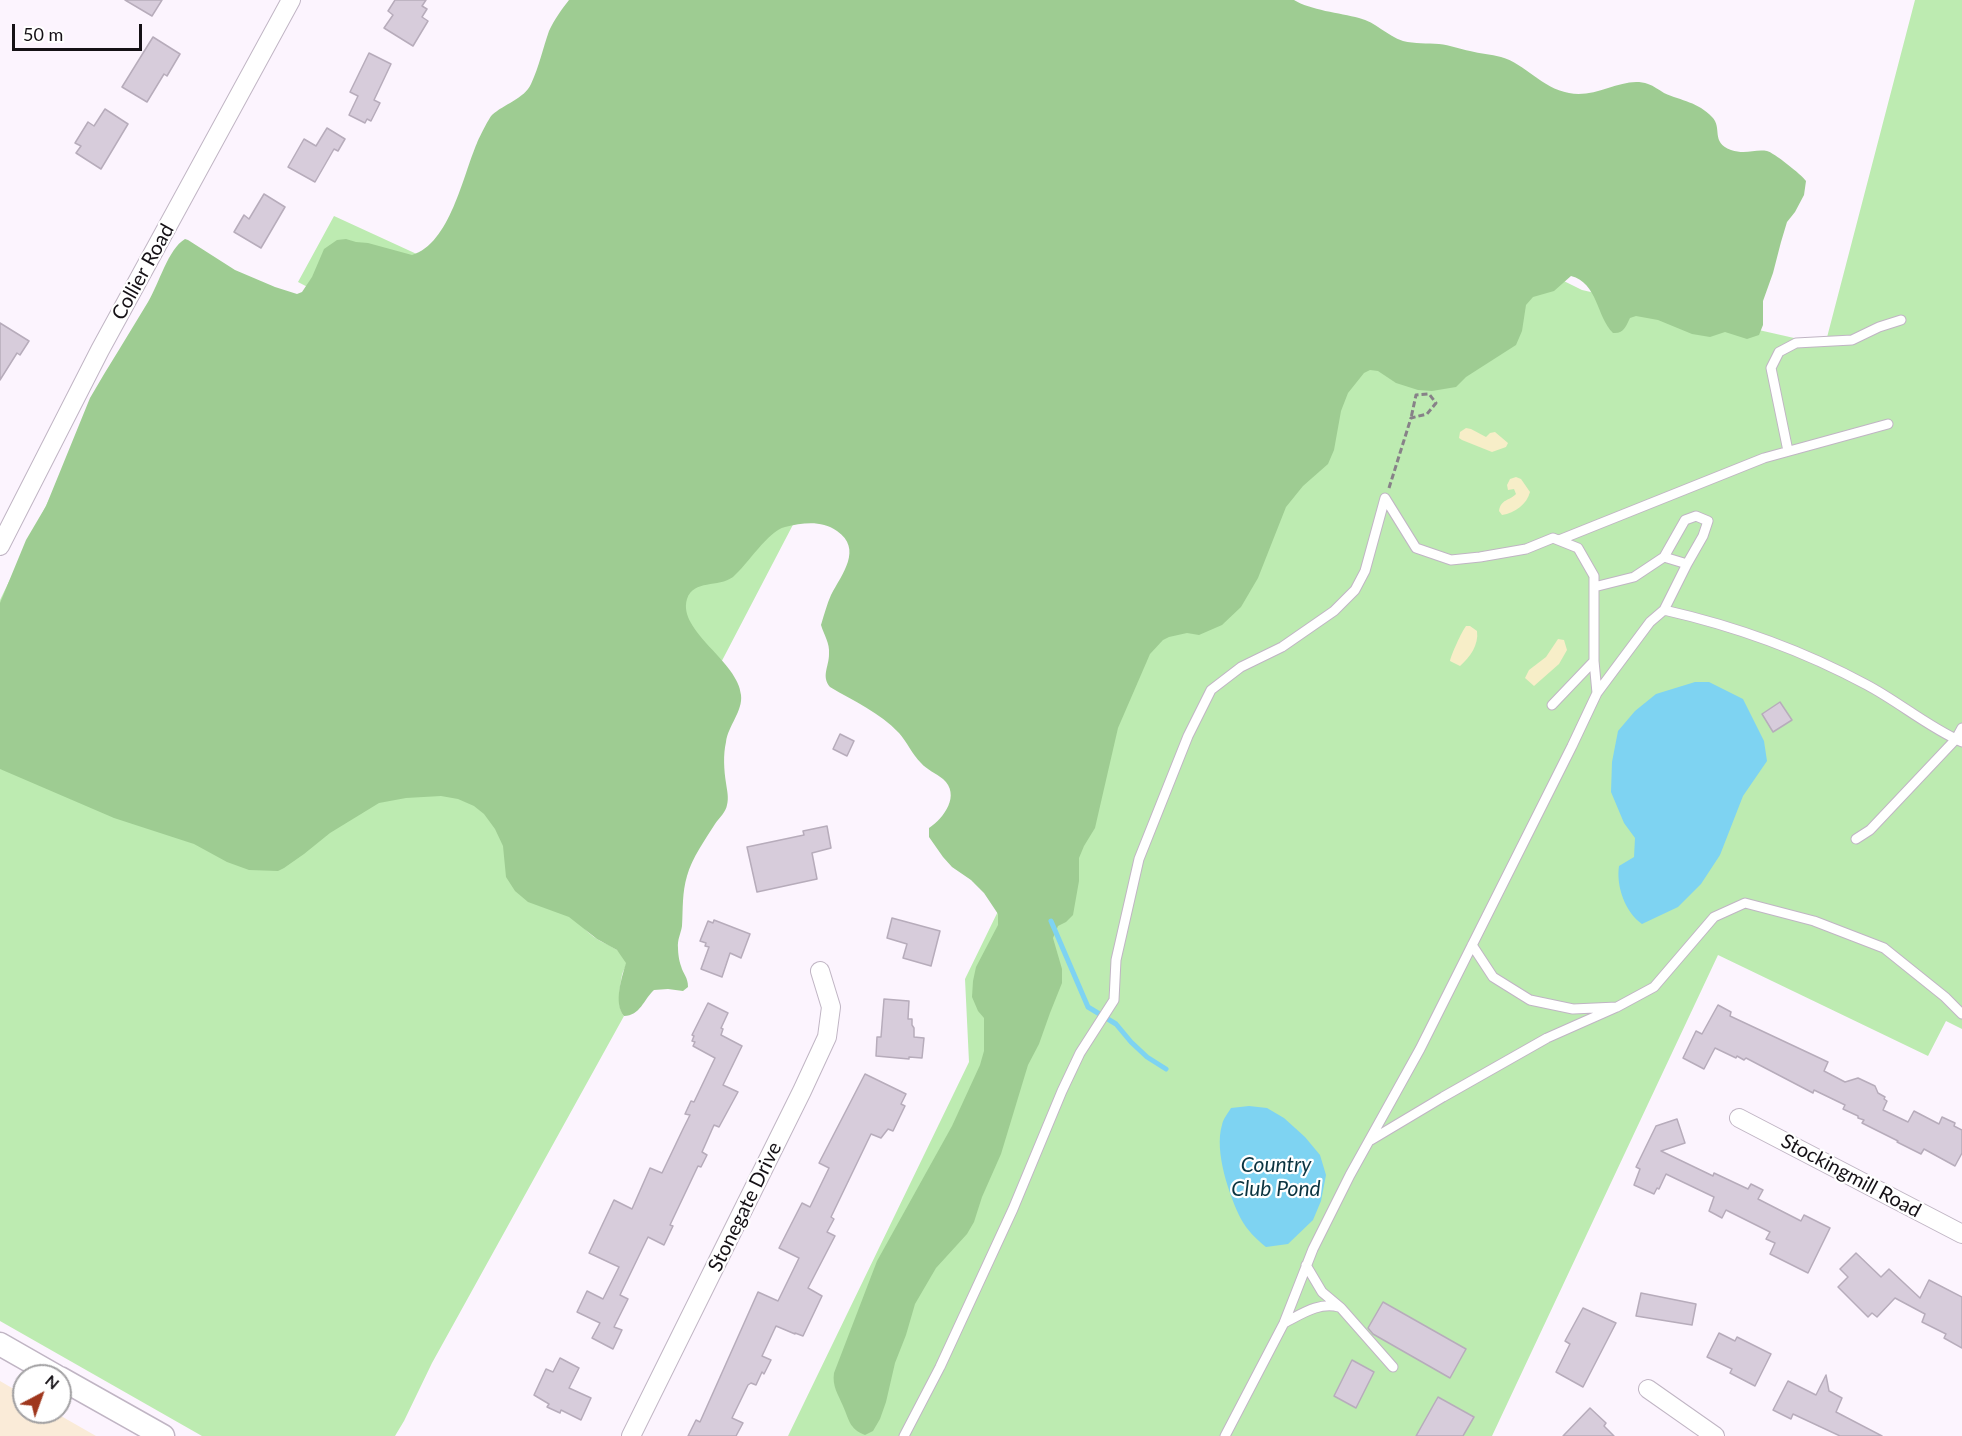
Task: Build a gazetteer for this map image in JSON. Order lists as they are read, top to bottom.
{
  "streets": {
    "street": ["Collier Road", "Stockingmill Road", "Stonegate Drive"]
  },
  "water": ["Country Club Pond"],
  "scale_bar": "50 m",
  "north": "top right"
}
